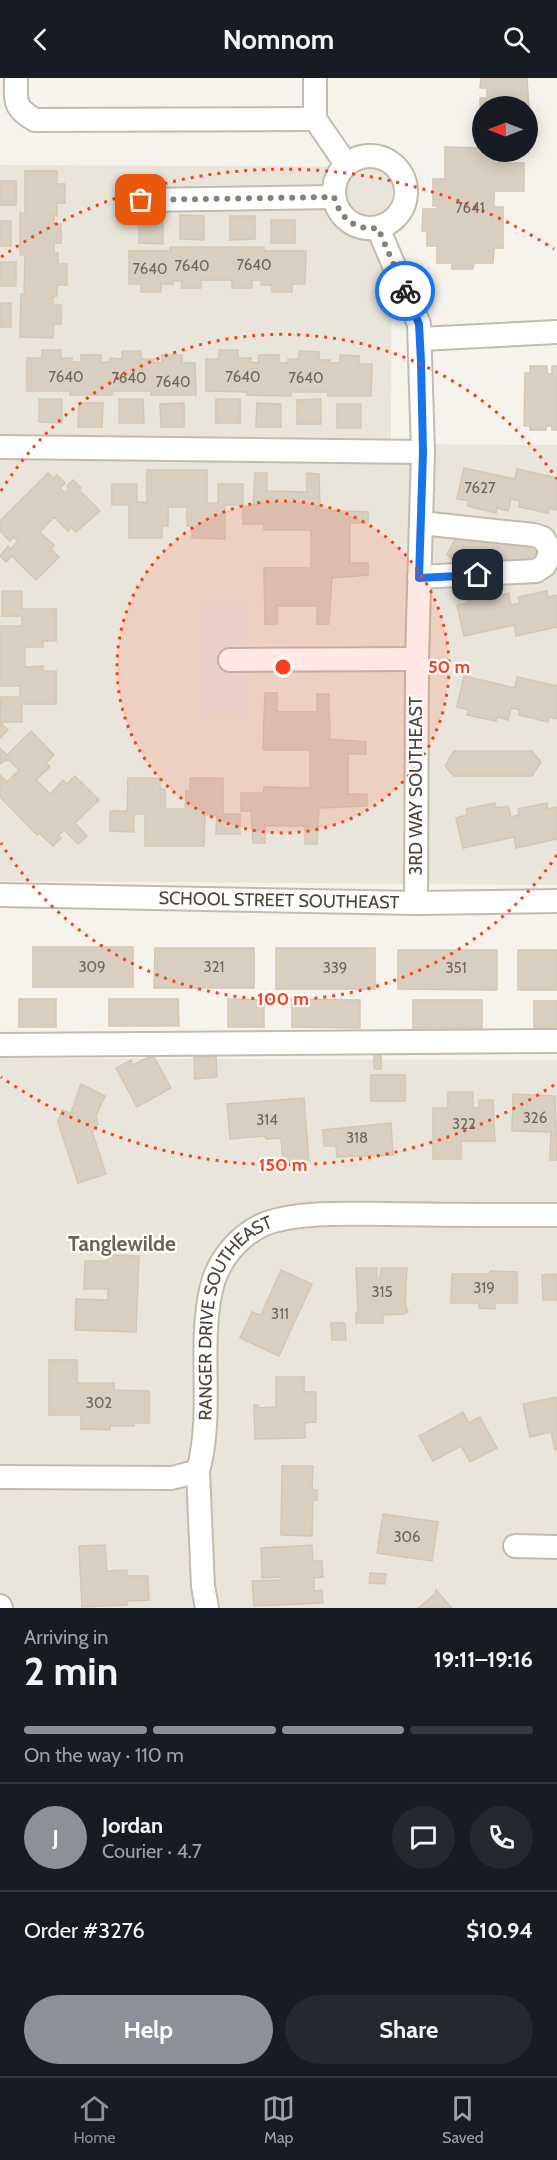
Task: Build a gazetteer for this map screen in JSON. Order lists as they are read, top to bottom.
{
  "streets": {
    "street": ["3RD WAY SOUTHEAST", "SCHOOL STREET SOUTHEAST", "RANGER DRIVE SOUTHEAST"]
  },
  "crossings": [
    ["3RD WAY SOUTHEAST", "SCHOOL STREET SOUTHEAST"]
  ],
  "districts": ["Tanglewilde"],
  "house_numbers": [
    "7641",
    "7640",
    "7640",
    "7640",
    "7640",
    "7640",
    "7640",
    "7640",
    "7640",
    "7627",
    "309",
    "321",
    "339",
    "351",
    "326",
    "314",
    "322",
    "318",
    "319",
    "315",
    "311",
    "302",
    "306"
  ],
  "north": "left",
  "page": {
    "header": "Nomnom",
    "heading": ["2 min", "Arriving in", "19:11–19:16"],
    "panel": [
      "Jordan",
      "Courier · 4.7",
      "Order #3276",
      "$10.94"
    ],
    "bar": "On the way · 110 m",
    "round": "J",
    "buttons": ["Help", "Share"],
    "tabs": ["Home", "Map", "Saved"]
  },
  "rings": ["50 m", "100 m", "150 m"]
}
